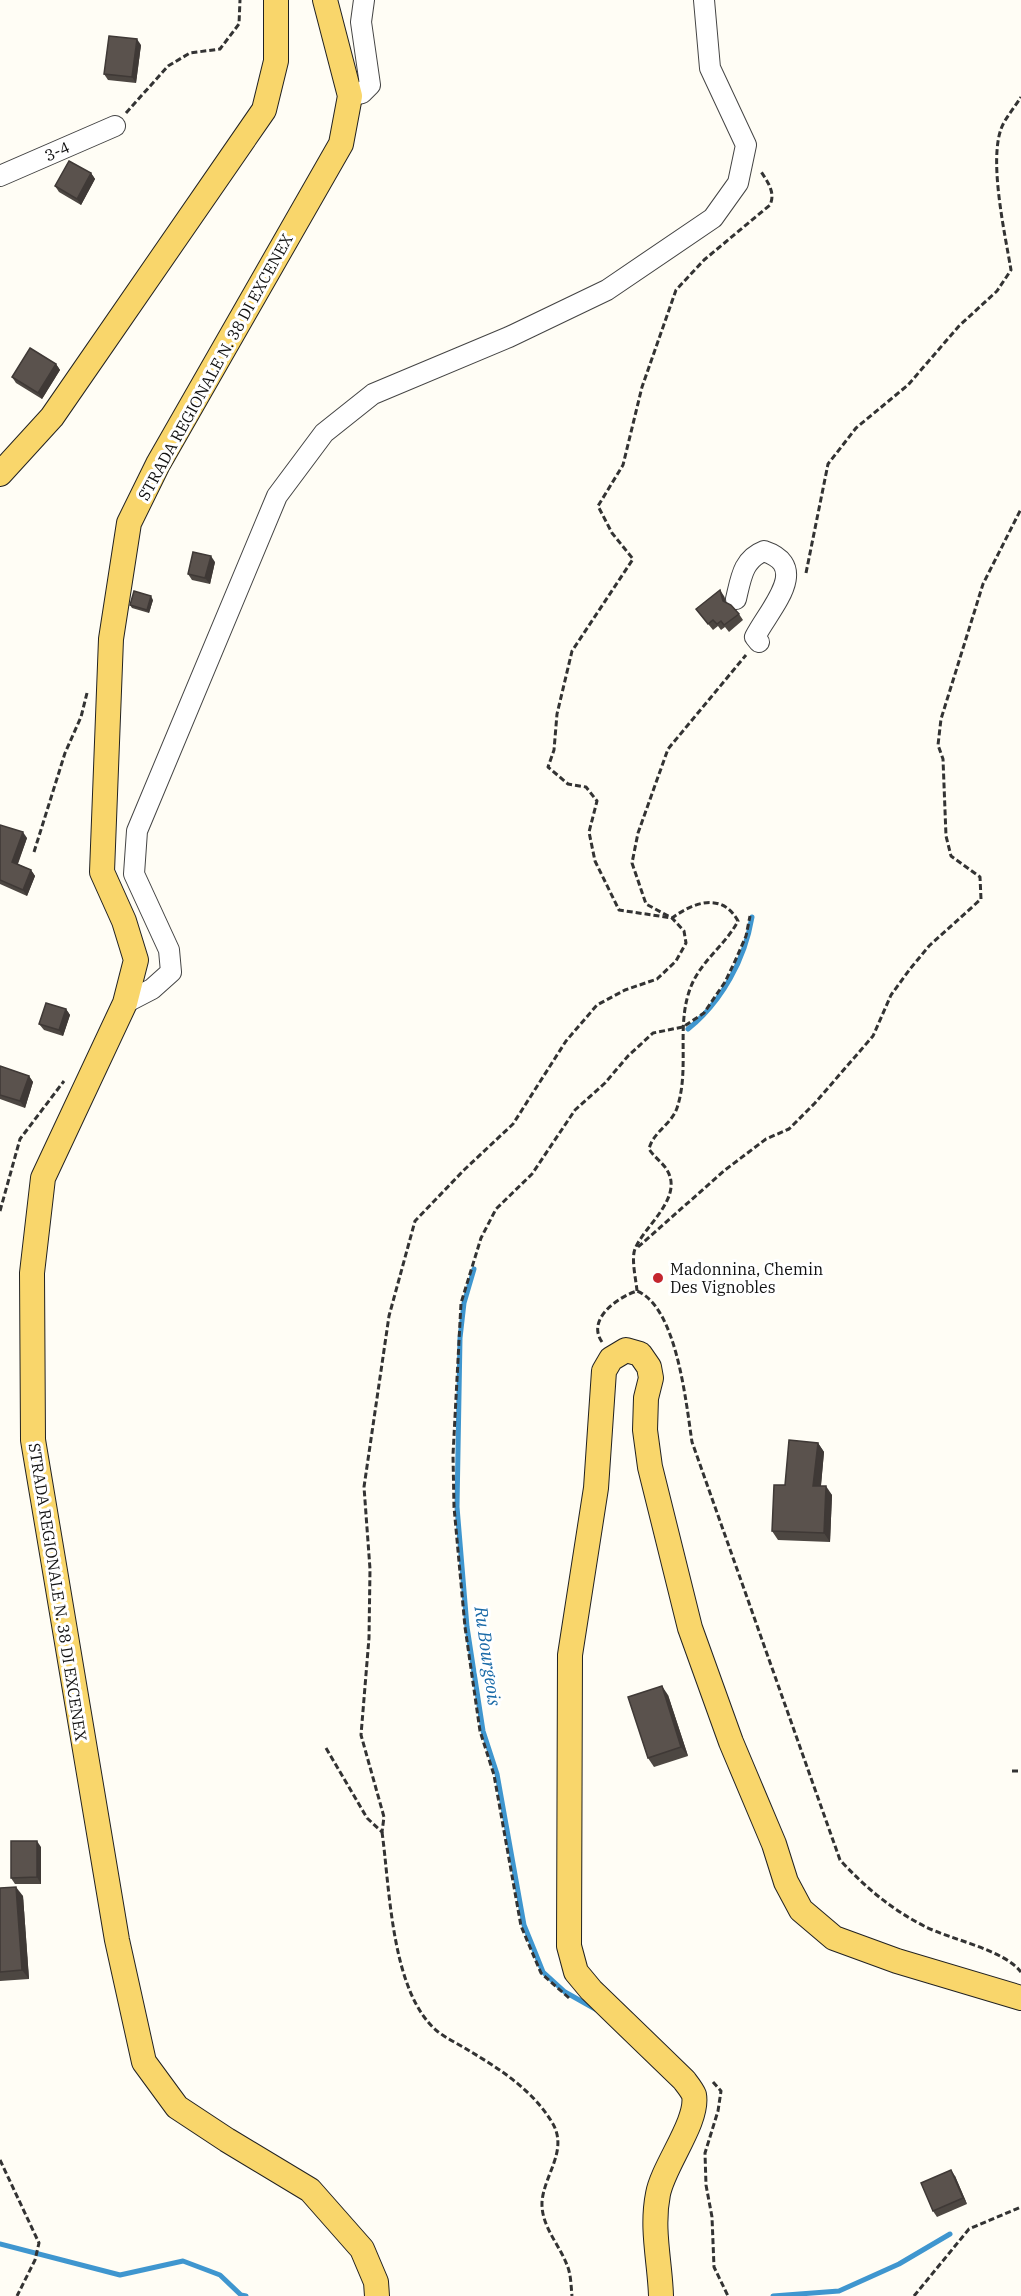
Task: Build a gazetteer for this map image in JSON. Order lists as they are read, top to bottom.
{
  "streets": {
    "main road": ["STRADA REGIONALE N. 38 DI EXCENEX"],
    "street": ["3-4"]
  },
  "water": ["Ru Bourgeois"],
  "places": ["Madonnina, Chemin Des Vignobles"]
}
